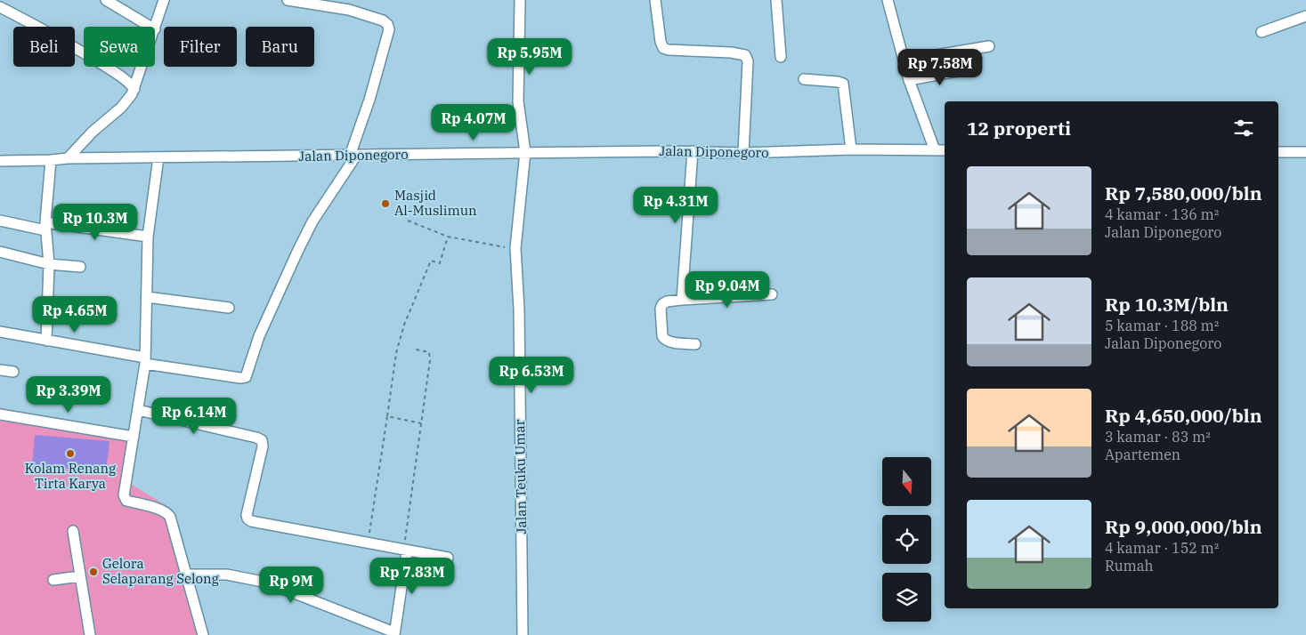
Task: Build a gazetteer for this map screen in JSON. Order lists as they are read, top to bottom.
{
  "streets": {
    "street": ["Jalan Diponegoro", "Jalan Teuku Umar"]
  },
  "crossings": [
    ["Jalan Diponegoro", "Jalan Teuku Umar"]
  ],
  "places": ["Masjid Al-Muslimun", "Kolam Renang Tirta Karya", "Gelora Selaparang Selong"],
  "north": "bottom",
  "page": {
    "chip": [
      "Beli",
      "Sewa",
      "Filter",
      "Baru"
    ],
    "price": [
      "Rp 5.95M",
      "Rp 7.58M",
      "Rp 4.07M",
      "Rp 4.31M",
      "Rp 10.3M",
      "Rp 9.04M",
      "Rp 4.65M",
      "Rp 6.53M",
      "Rp 3.39M",
      "Rp 6.14M",
      "Rp 7.83M",
      "Rp 9M"
    ],
    "heading": "12 properti",
    "list": [
      {
        "name": "Rp 7,580,000/bln",
        "note": "4 kamar · 136 m² · Jalan Diponegoro"
      },
      {
        "name": "Rp 10.3M/bln",
        "note": "5 kamar · 188 m² · Jalan Diponegoro"
      },
      {
        "name": "Rp 4,650,000/bln",
        "note": "3 kamar · 83 m² · Apartemen"
      },
      {
        "name": "Rp 9,000,000/bln",
        "note": "4 kamar · 152 m² · Rumah"
      }
    ]
  }
}
